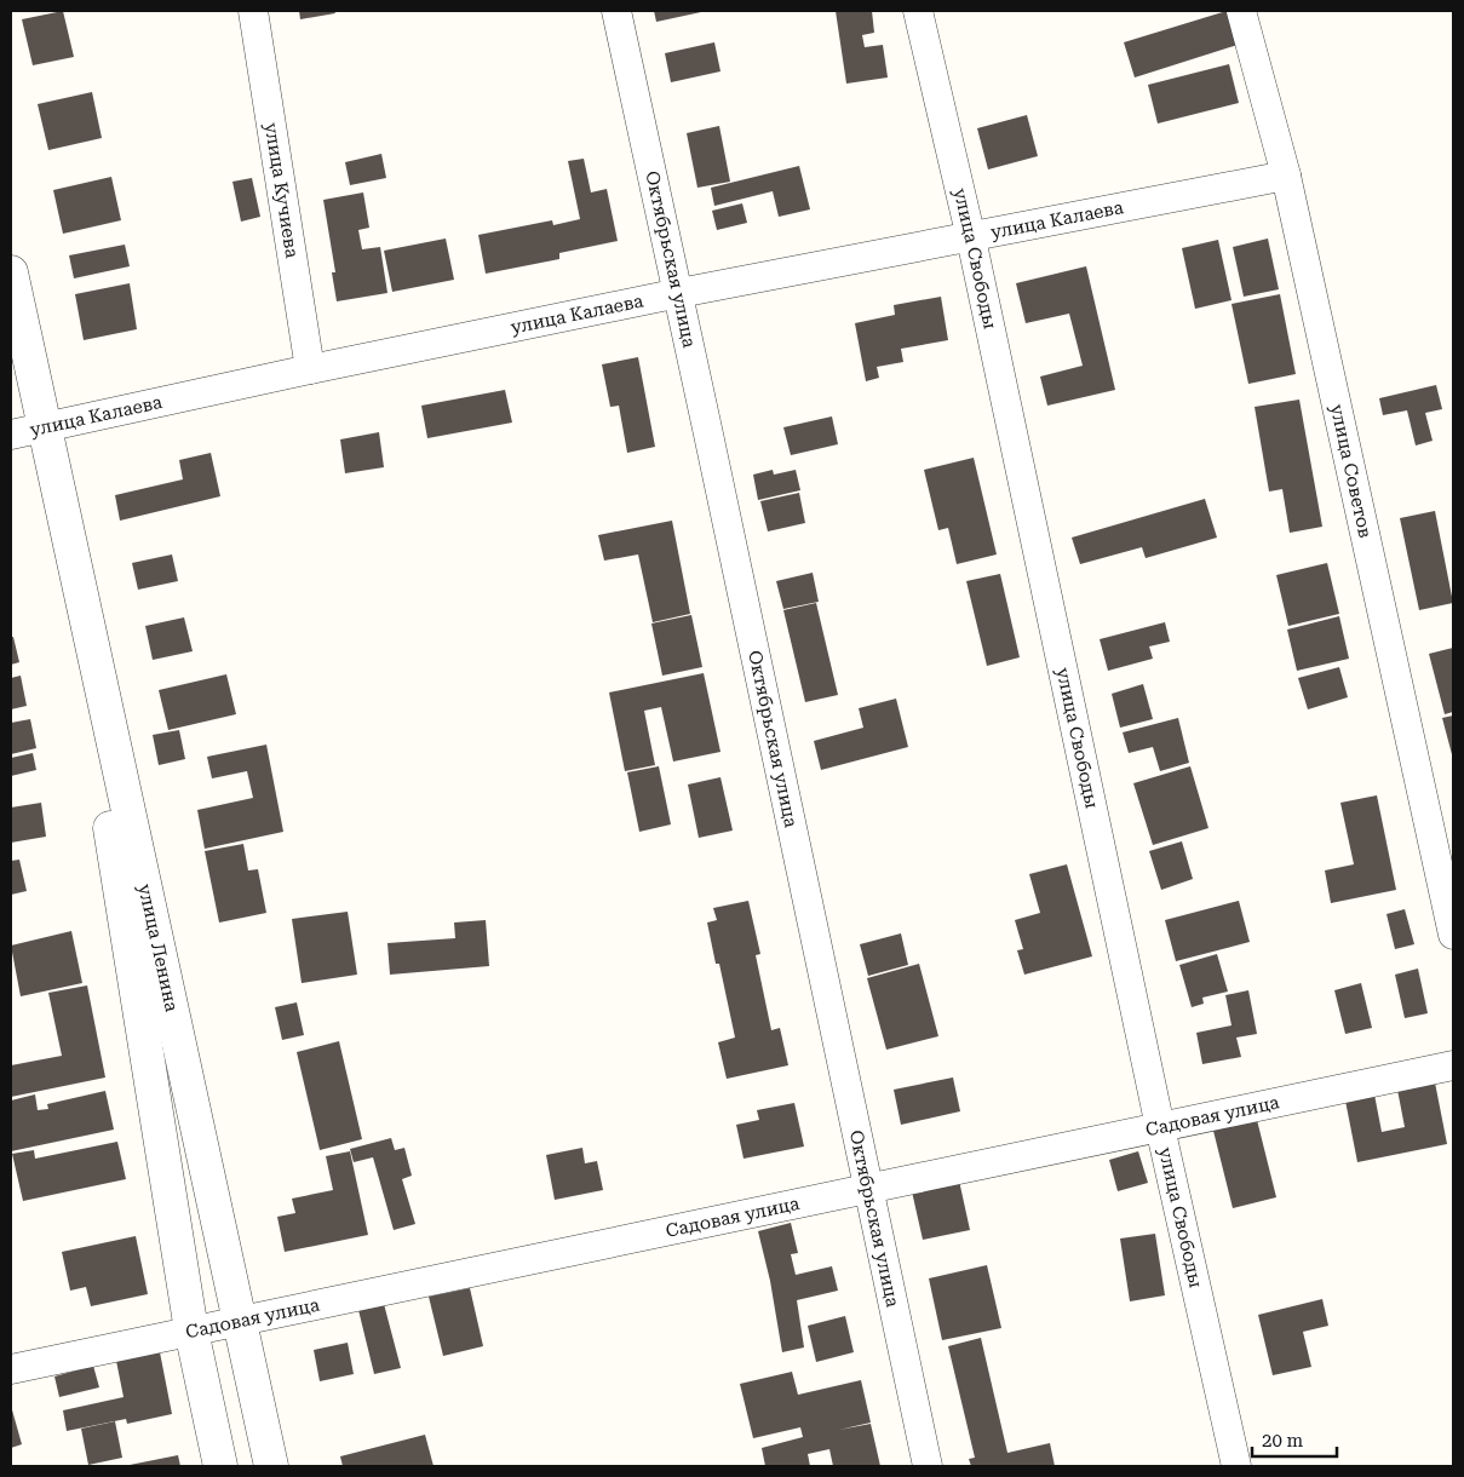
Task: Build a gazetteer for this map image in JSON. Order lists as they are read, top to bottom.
{
  "streets": {
    "street": [
      "улица Кучиева",
      "улица Калаева",
      "Октябрьская улица",
      "улица Свободы",
      "улица Советов",
      "улица Ленина",
      "Садовая улица"
    ]
  },
  "crossings": [
    ["улица Кучиева", "улица Калаева"],
    ["улица Калаева", "Октябрьская улица"],
    ["улица Калаева", "улица Свободы"],
    ["улица Калаева", "улица Советов"],
    ["улица Калаева", "улица Ленина"],
    ["Октябрьская улица", "Садовая улица"],
    ["улица Свободы", "Садовая улица"],
    ["улица Ленина", "Садовая улица"]
  ],
  "scale_bar": "20 m"
}
